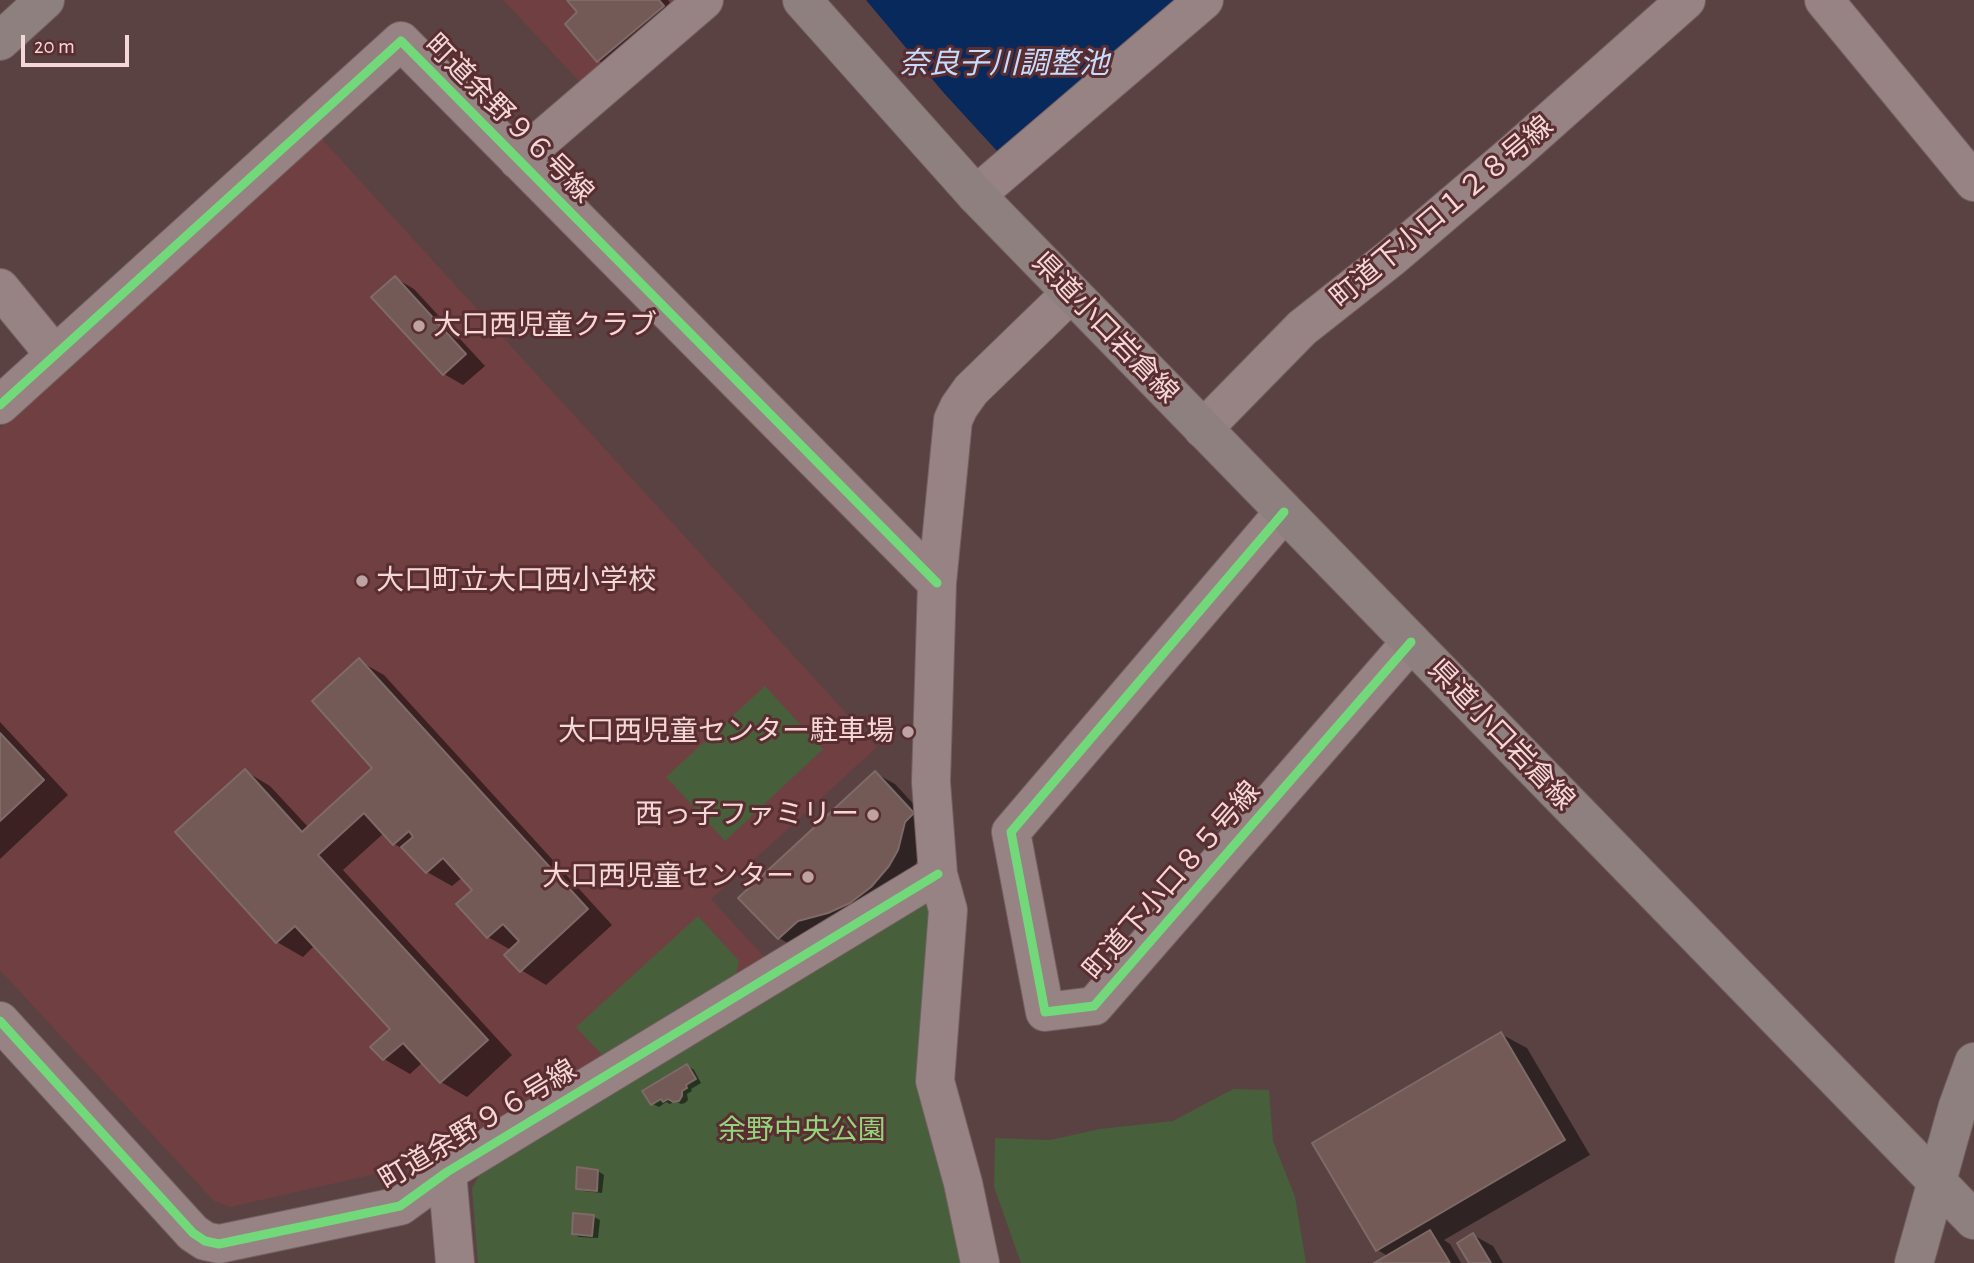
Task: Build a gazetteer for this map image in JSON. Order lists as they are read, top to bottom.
{
  "streets": {
    "main road": ["県道小口岩倉線"],
    "street": ["町道余野９６号線", "町道下小口１２８号線", "町道下小口８５号線"]
  },
  "crossings": [
    ["町道下小口１２８号線", "県道小口岩倉線"],
    ["県道小口岩倉線", "町道下小口８５号線"]
  ],
  "water": ["奈良子川調整池"],
  "parks": ["余野中央公園"],
  "places": [
    "大口西児童クラブ",
    "大口町立大口西小学校",
    "大口西児童センター駐車場",
    "西っ子ファミリー",
    "大口西児童センター"
  ],
  "scale_bar": "20 m"
}
